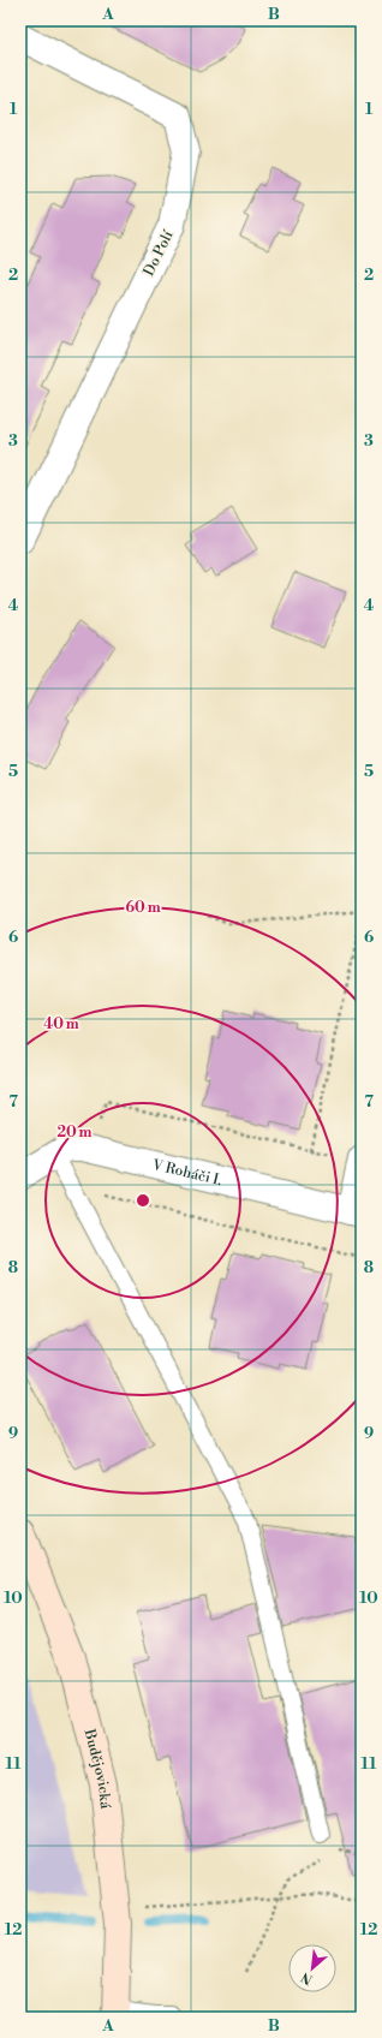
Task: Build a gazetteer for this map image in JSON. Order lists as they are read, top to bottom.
{
  "streets": {
    "main road": ["Budějovická"],
    "street": ["Do Polí", "V Roháči I."]
  },
  "north": "bottom left",
  "grid": {
    "columns": ["A", "B"],
    "rows": [
      "1",
      "2",
      "3",
      "4",
      "5",
      "6",
      "7",
      "8",
      "9",
      "10",
      "11",
      "12"
    ]
  },
  "rings": ["60 m", "40 m", "20 m"]
}
